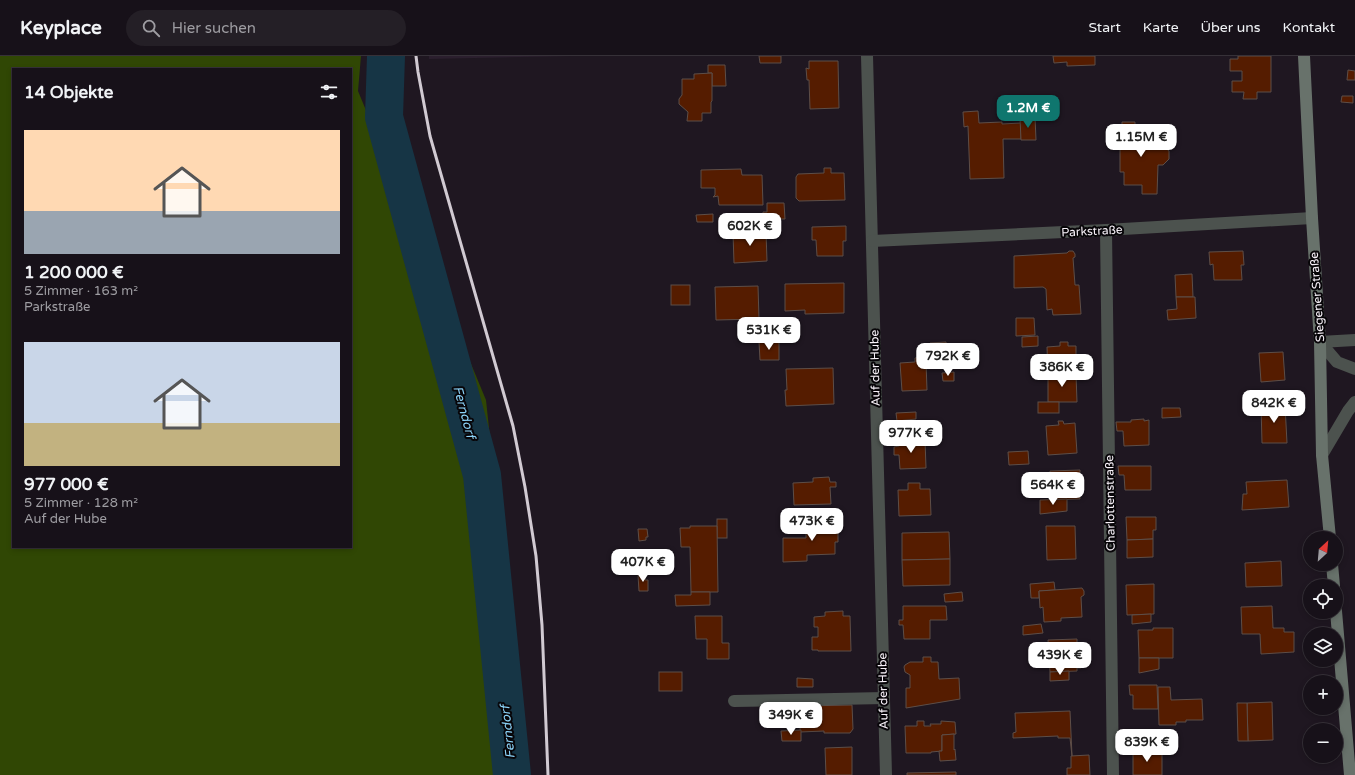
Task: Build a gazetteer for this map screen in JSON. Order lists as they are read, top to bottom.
{
  "streets": {
    "main road": ["Siegener Straße"],
    "street": ["Parkstraße", "Auf der Hube", "Charlottenstraße"]
  },
  "crossings": [
    ["Parkstraße", "Siegener Straße"],
    ["Parkstraße", "Auf der Hube"],
    ["Parkstraße", "Charlottenstraße"]
  ],
  "water": ["Ferndorf"],
  "north": "top right",
  "page": {
    "header": "Keyplace",
    "search": "Hier suchen",
    "nav": [
      "Start",
      "Karte",
      "Über uns",
      "Kontakt"
    ],
    "heading": "14 Objekte",
    "price": [
      "1.2M €",
      "1.15M €",
      "602K €",
      "531K €",
      "792K €",
      "386K €",
      "842K €",
      "977K €",
      "564K €",
      "473K €",
      "407K €",
      "439K €",
      "349K €",
      "839K €"
    ],
    "list": [
      {
        "name": "1 200 000 €",
        "note": "5 Zimmer · 163 m² · Parkstraße"
      },
      {
        "name": "977 000 €",
        "note": "5 Zimmer · 128 m² · Auf der Hube"
      }
    ],
    "map_buttons": ["+", "−"]
  }
}
